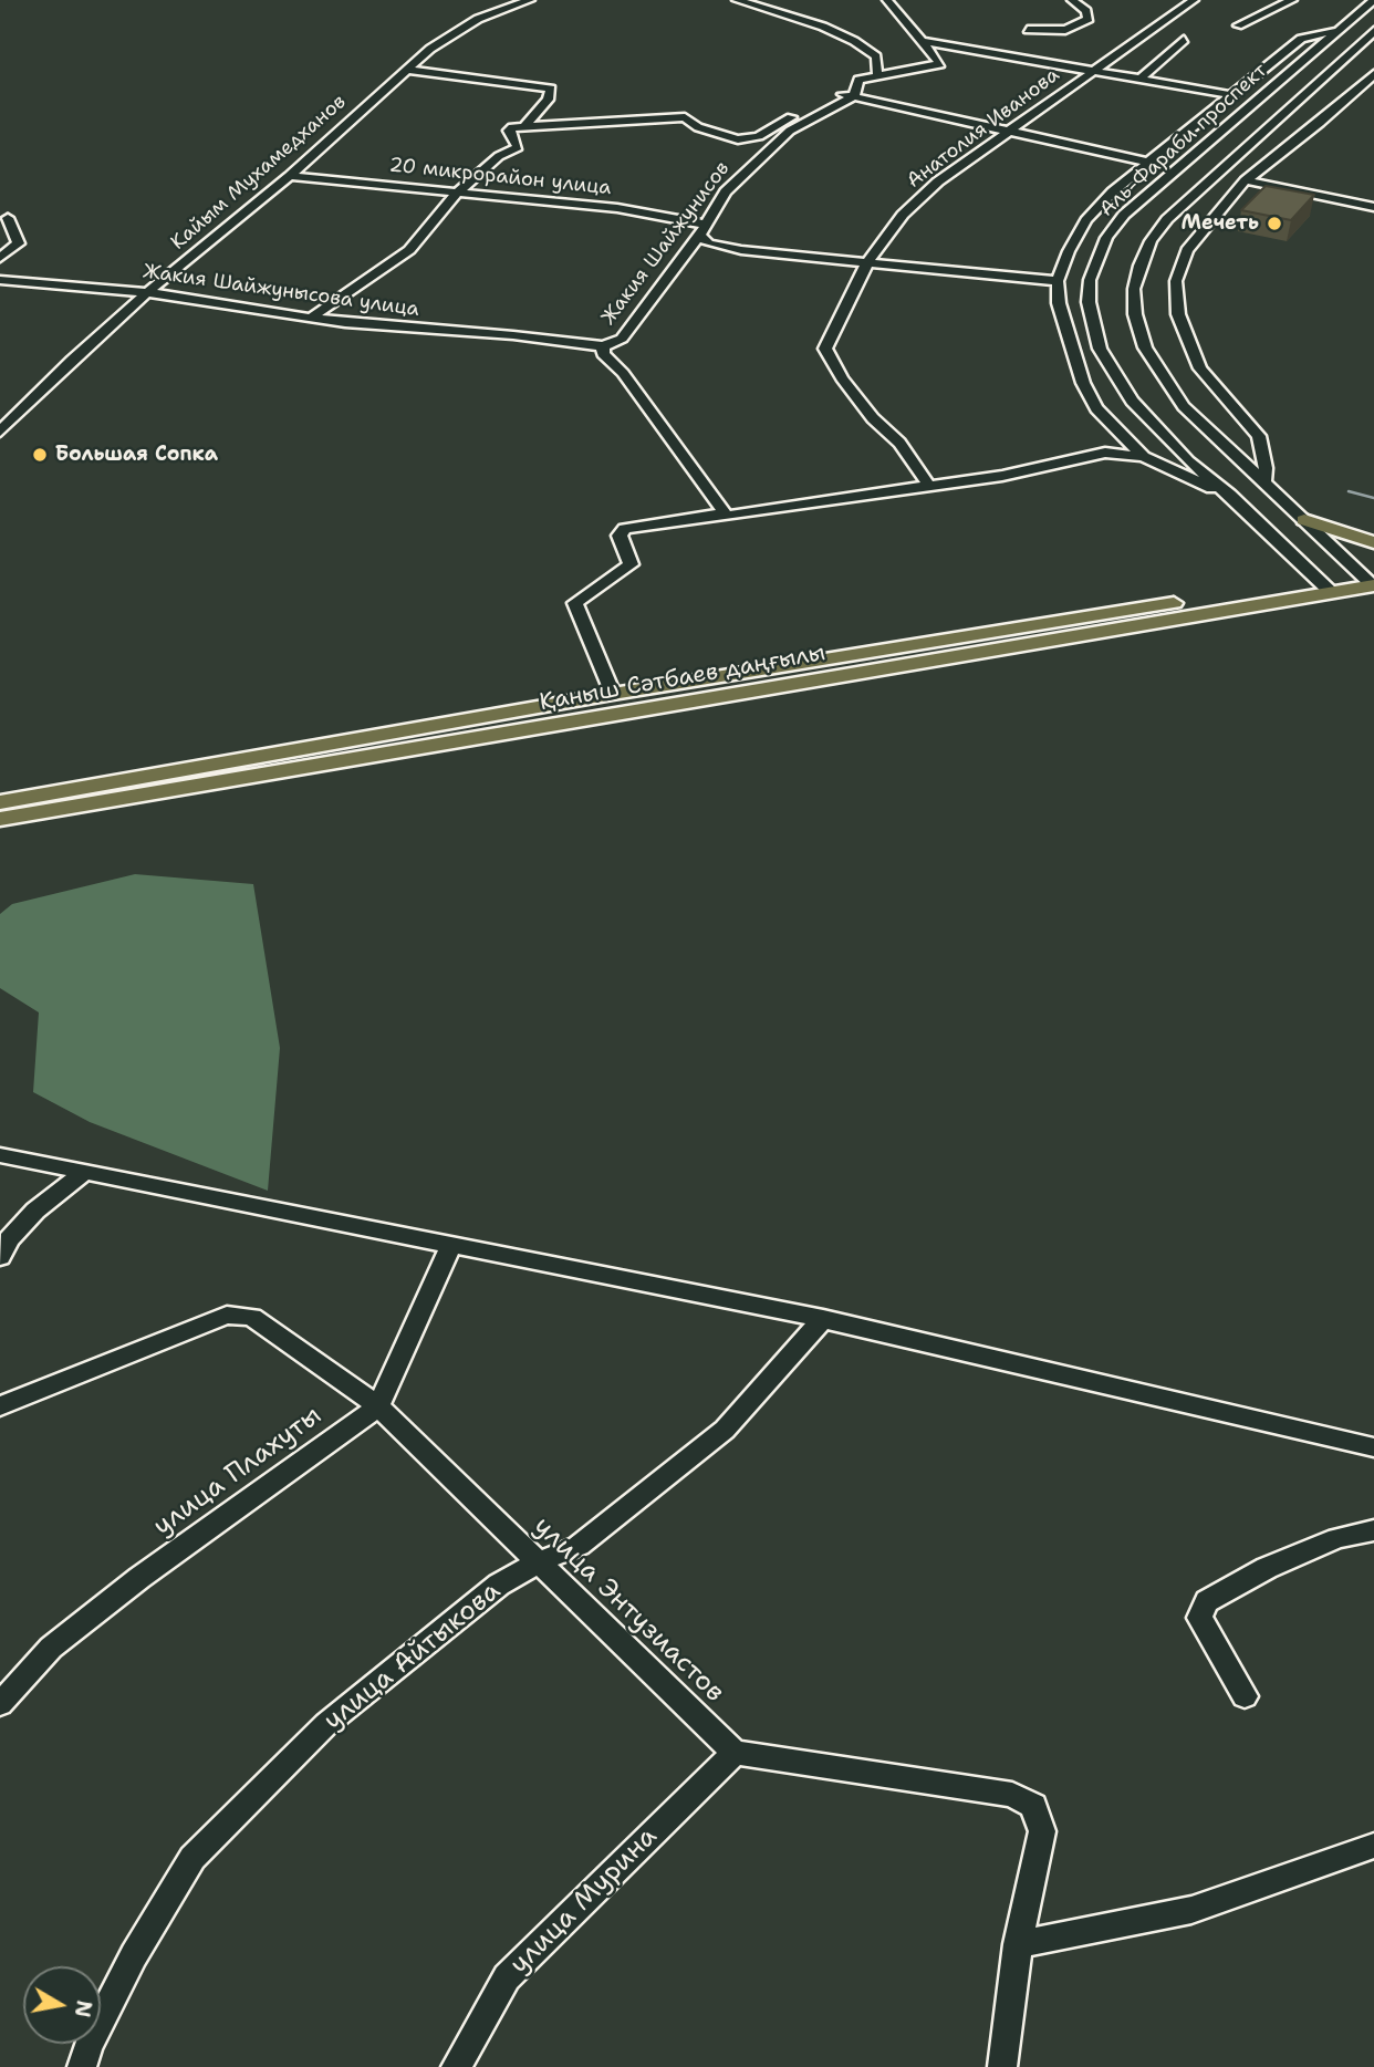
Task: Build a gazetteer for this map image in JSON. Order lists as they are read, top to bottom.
{
  "streets": {
    "main road": ["Қаныш Сәтбаев даңғылы"],
    "street": [
      "Анатолия Иванова",
      "Аль-Фараби проспект",
      "Кайым Мухамедханов",
      "20 микрорайон улица",
      "Жакия Шайжунисов",
      "Жакия Шайжунысова улица",
      "улица Плахуты",
      "улица Энтузиастов",
      "улица Айтыкова",
      "улица Мурина"
    ]
  },
  "crossings": [
    ["Анатолия Иванова", "20 микрорайон улица"],
    ["Аль-Фараби проспект", "Қаныш Сәтбаев даңғылы"],
    ["Кайым Мухамедханов", "20 микрорайон улица"],
    ["Кайым Мухамедханов", "Жакия Шайжунысова улица"],
    ["20 микрорайон улица", "Жакия Шайжунисов"],
    ["Жакия Шайжунисов", "Жакия Шайжунысова улица"],
    ["улица Плахуты", "улица Энтузиастов"],
    ["улица Энтузиастов", "улица Айтыкова"],
    ["улица Энтузиастов", "улица Мурина"]
  ],
  "places": ["Мечеть", "Большая Сопка"],
  "north": "right"
}
